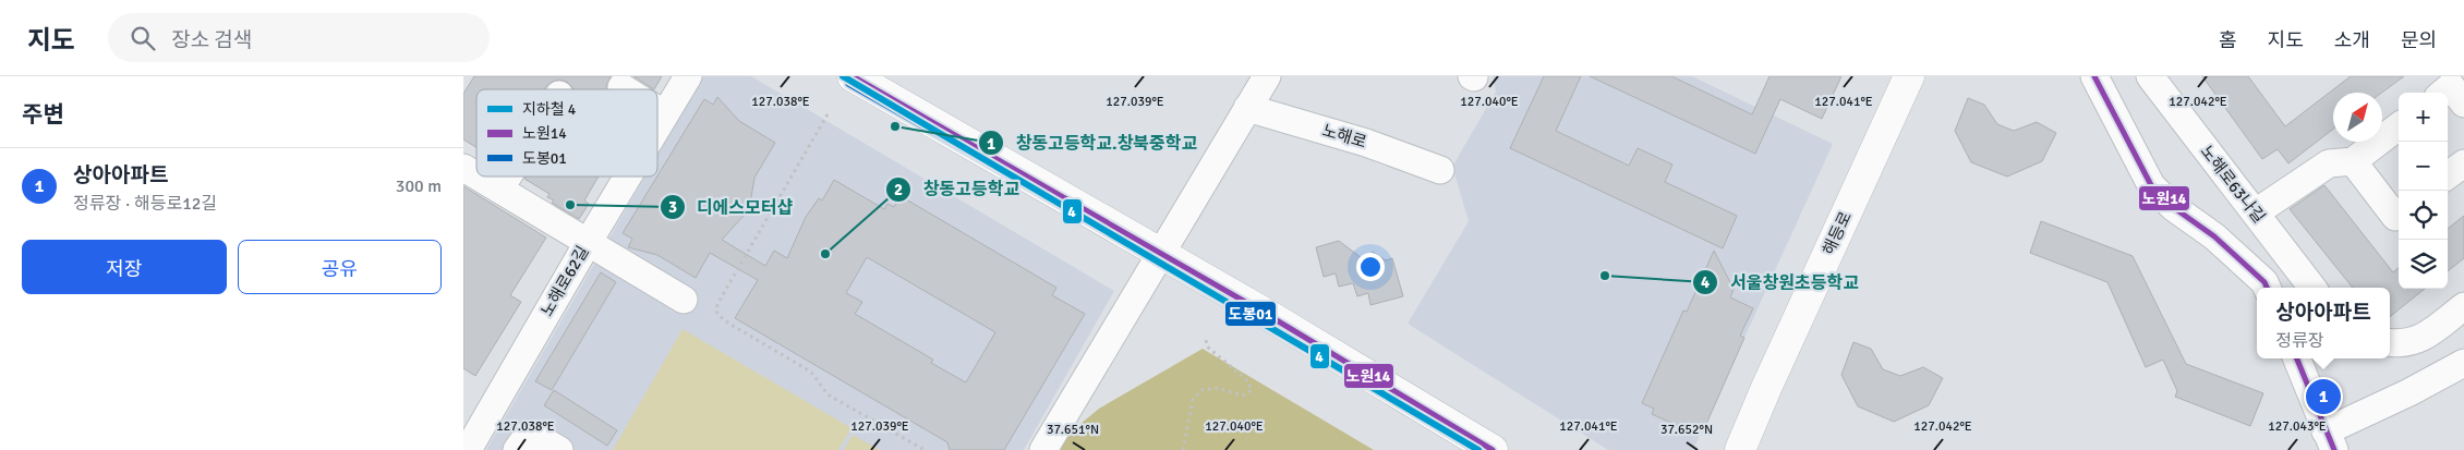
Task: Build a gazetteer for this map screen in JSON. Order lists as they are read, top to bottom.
{
  "streets": {
    "main road": ["해등로"],
    "street": ["노해로", "노해로63나길", "노해로62길"]
  },
  "places": [
    "창동고등학교.창북중학교",
    "디에스모터샵",
    "창동고등학교",
    "서울창원초등학교"
  ],
  "lines": ["metro line 4", "transit line 노원14", "transit line 도봉01"],
  "legend": ["지하철 4", "노원14", "도봉01"],
  "north": "top right",
  "page": {
    "header": "지도",
    "search": "장소 검색",
    "nav": [
      "홈",
      "지도",
      "소개",
      "문의"
    ],
    "heading": "주변",
    "map_buttons": ["+", "−"],
    "list": [
      {
        "mark": "1",
        "name": "상아아파트",
        "note": "정류장 · 해등로12길",
        "value": "300 m"
      }
    ],
    "buttons": ["저장", "공유"],
    "popup": ["상아아파트", "정류장"],
    "pins": "1"
  },
  "coordinates": [
    "127.038°E",
    "127.039°E",
    "127.040°E",
    "127.041°E",
    "127.042°E",
    "127.043°E",
    "37.651°N",
    "37.652°N"
  ]
}
